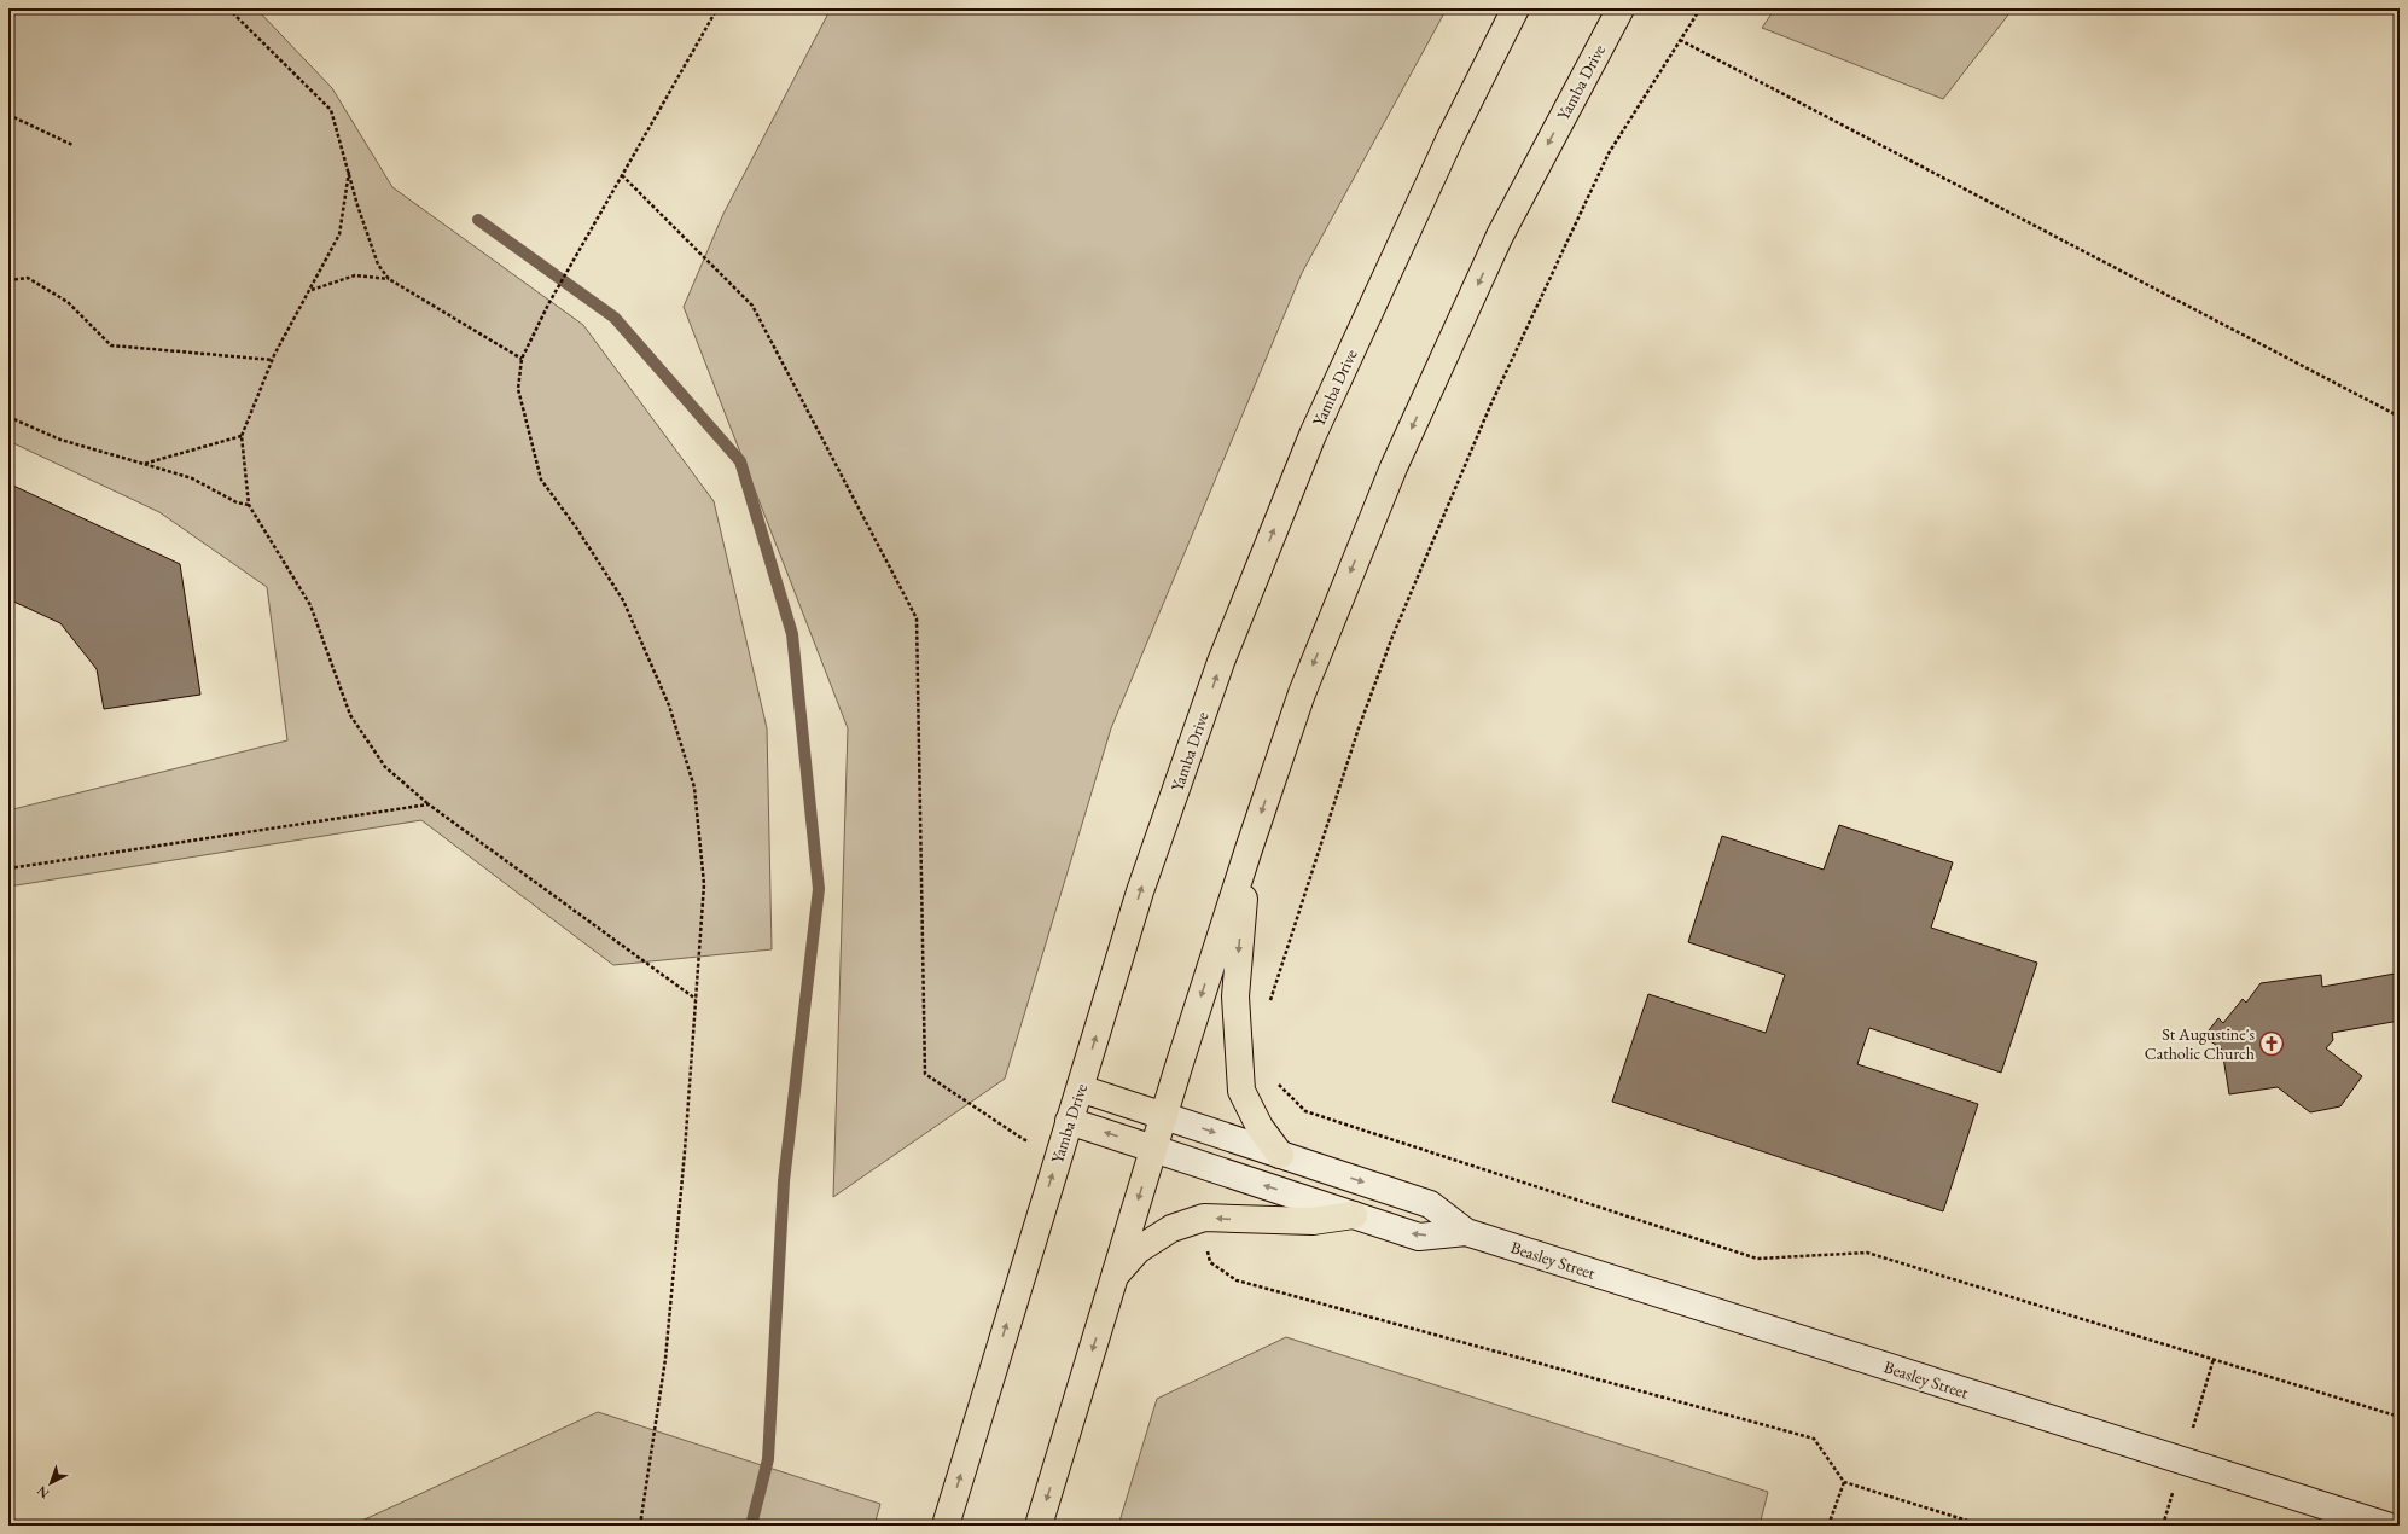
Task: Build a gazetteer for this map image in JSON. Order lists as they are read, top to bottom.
{
  "streets": {
    "main road": ["Yamba Drive", "Beasley Street"]
  },
  "places": {
    "church": ["St Augustine's Catholic Church"]
  },
  "north": "bottom left"
}
